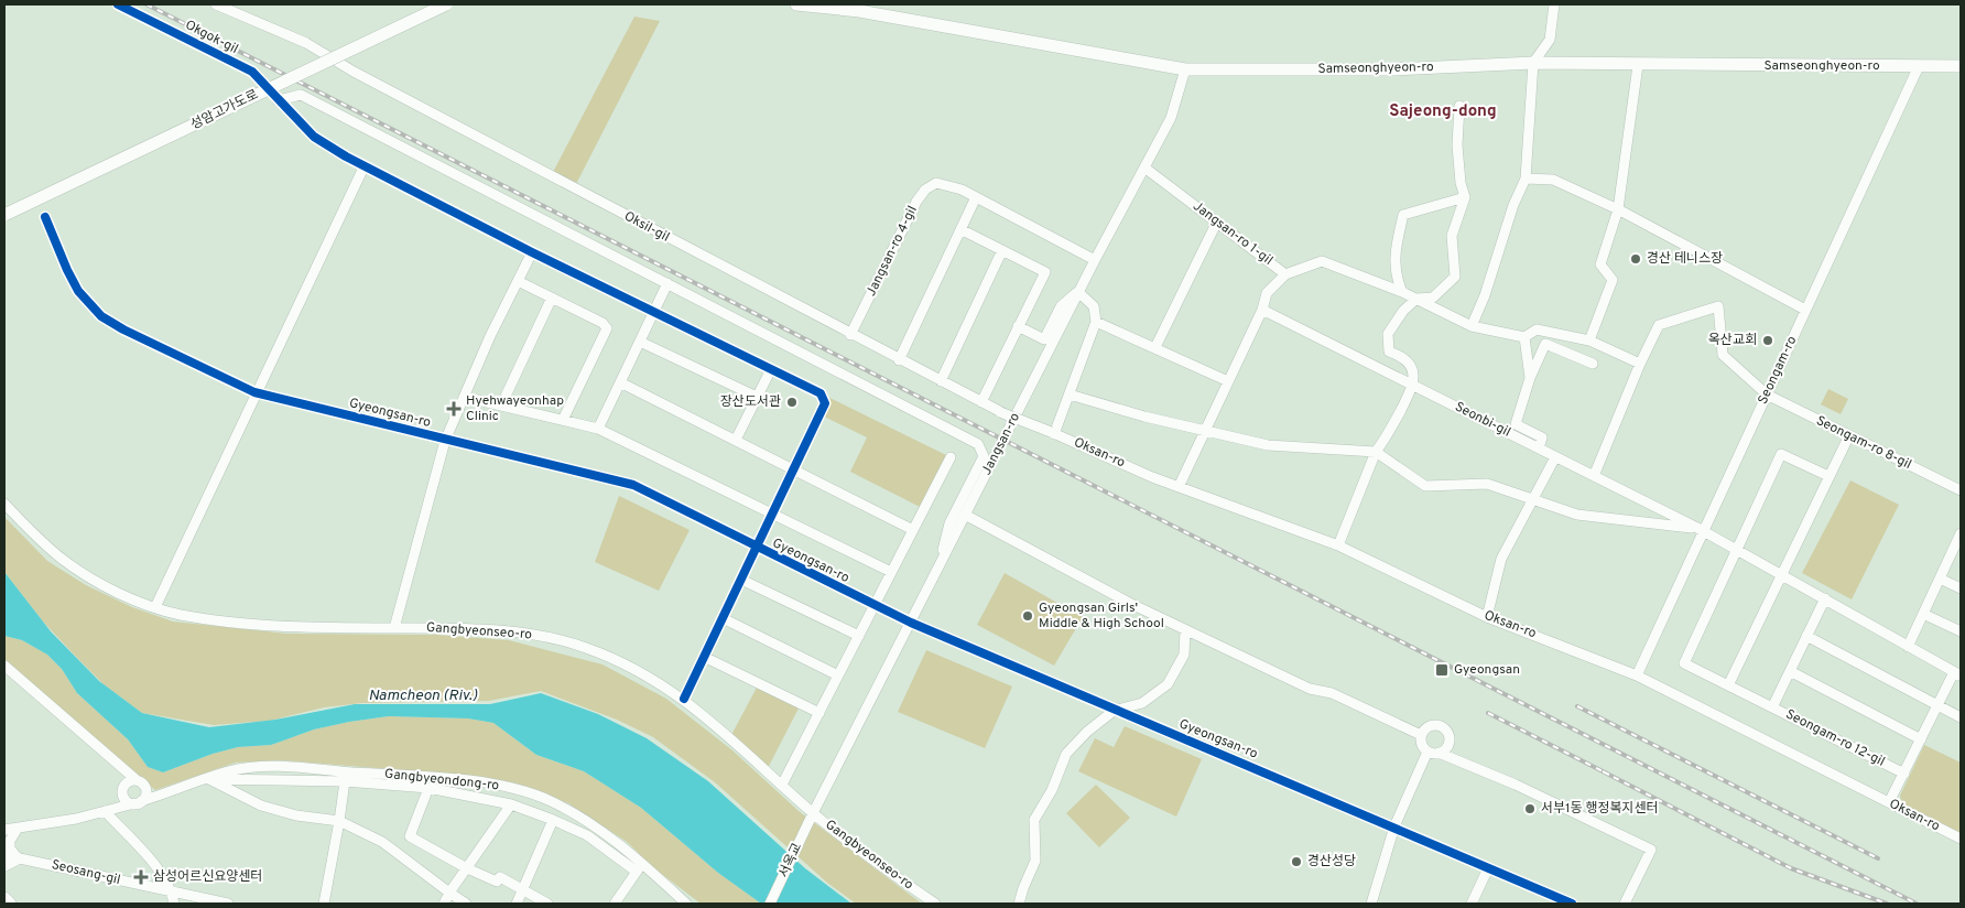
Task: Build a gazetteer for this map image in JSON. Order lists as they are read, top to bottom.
{
  "streets": {
    "main road": ["Samseonghyeon-ro", "성암고가도로"],
    "street": [
      "Okgok-gil",
      "Oksil-gil",
      "Jangsan-ro 1-gil",
      "Jangsan-ro 4-gil",
      "Seongam-ro",
      "Gyeongsan-ro",
      "Seonbi-gil",
      "Seongam-ro 8-gil",
      "Jangsan-ro",
      "Oksan-ro",
      "Gangbyeonseo-ro",
      "Seongam-ro 12-gil",
      "Gangbyeondong-ro",
      "서옥교",
      "Seosang-gil"
    ]
  },
  "crossings": [
    ["Samseonghyeon-ro", "Seongam-ro"],
    ["Samseonghyeon-ro", "Jangsan-ro"],
    ["Oksil-gil", "Jangsan-ro 4-gil"],
    ["Oksil-gil", "Oksan-ro"],
    ["Jangsan-ro 1-gil", "Seonbi-gil"],
    ["Jangsan-ro 1-gil", "Jangsan-ro"],
    ["Jangsan-ro 1-gil", "Oksan-ro"],
    ["Jangsan-ro 4-gil", "Jangsan-ro"],
    ["Seongam-ro", "Seonbi-gil"],
    ["Seongam-ro", "Seongam-ro 8-gil"],
    ["Seongam-ro", "Oksan-ro"],
    ["Gyeongsan-ro", "Jangsan-ro"],
    ["Jangsan-ro", "Gangbyeonseo-ro"],
    ["Jangsan-ro", "서옥교"],
    ["Gangbyeonseo-ro", "서옥교"]
  ],
  "districts": ["Sajeong-dong"],
  "water": ["Namcheon (Riv.)"],
  "places": {
    "other": [
      "경산 테니스장",
      "옥산교회",
      "장산도서관",
      "Gyeongsan Girls' Middle & High School",
      "서부1동 행정복지센터",
      "경산성당"
    ],
    "health": ["Hyehwayeonhap Clinic", "삼성어르신요양센터"],
    "transit": ["Gyeongsan"]
  }
}
